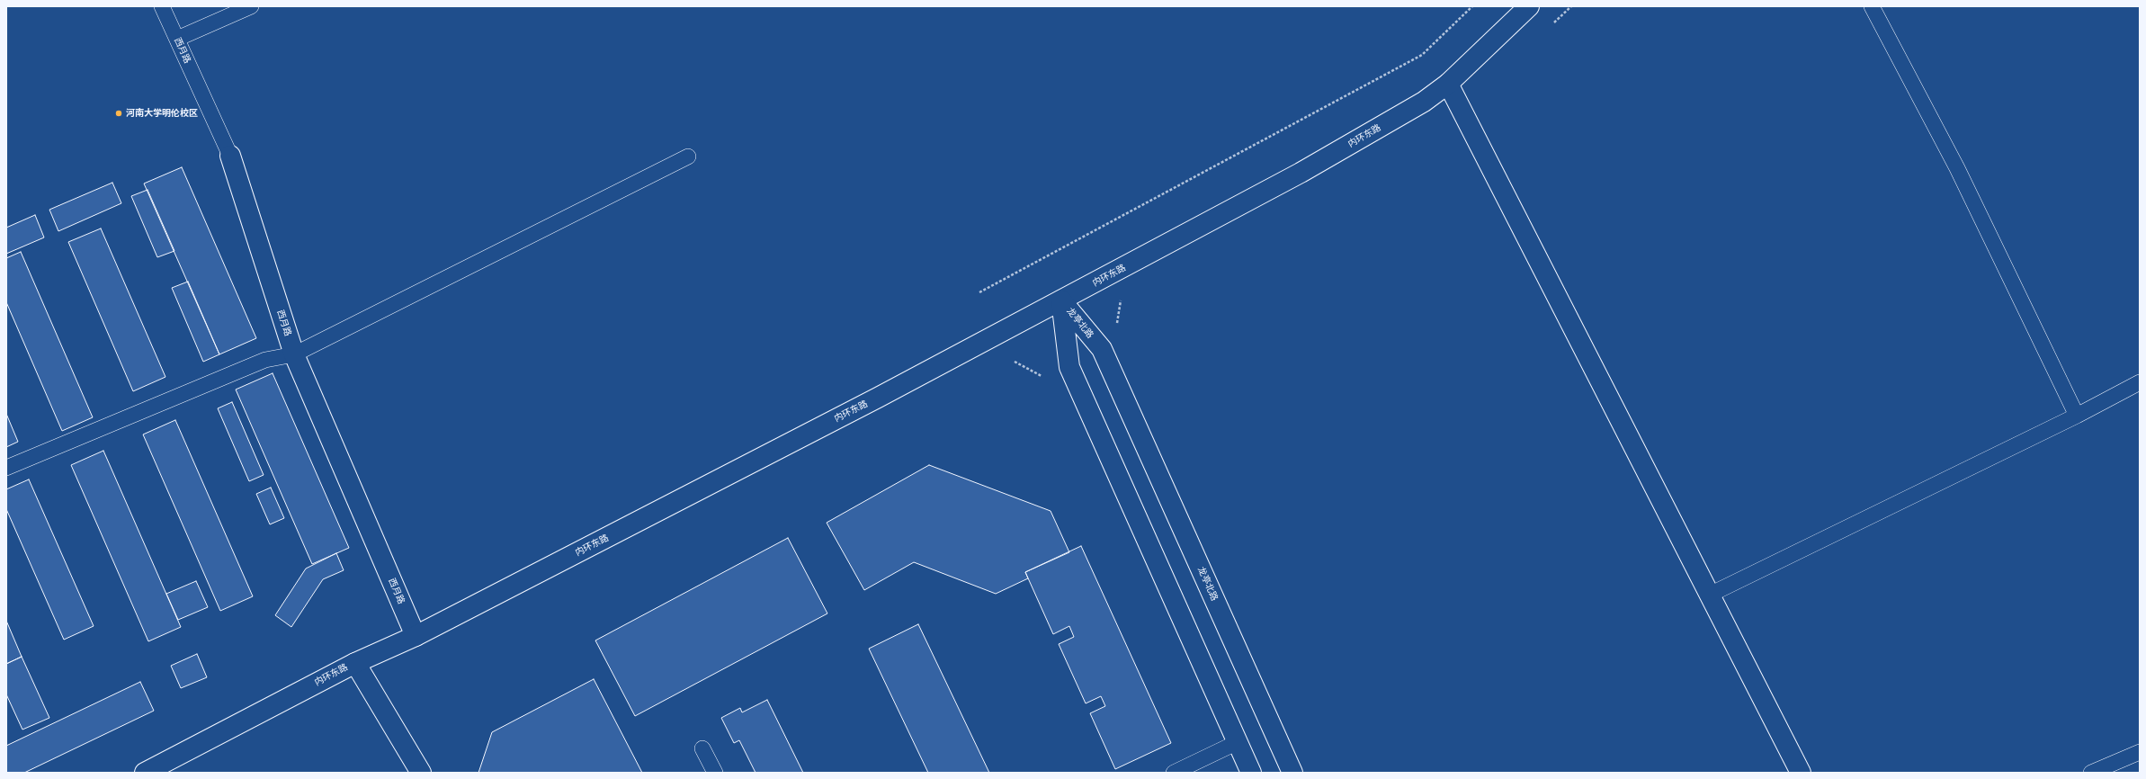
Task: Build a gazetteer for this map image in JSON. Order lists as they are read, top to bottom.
{
  "streets": {
    "street": ["西月路", "内环东路", "龙亭北路"]
  },
  "crossings": [
    ["西月路", "内环东路"],
    ["内环东路", "龙亭北路"]
  ],
  "places": ["河南大学明伦校区"]
}
